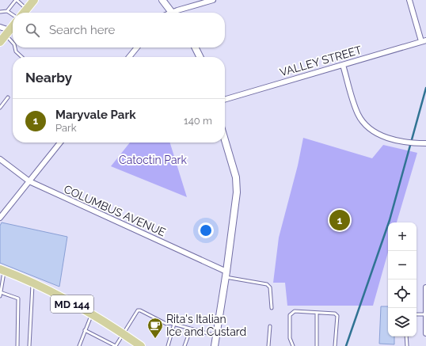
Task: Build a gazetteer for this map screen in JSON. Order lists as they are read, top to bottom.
{
  "streets": {
    "main road": ["MD 144"],
    "street": ["VALLEY STREET", "COLUMBUS AVENUE"]
  },
  "parks": ["Catoctin Park"],
  "places": {
    "cafe": ["Rita's Italian Ice and Custard"]
  },
  "page": {
    "search": "Search here",
    "heading": "Nearby",
    "list": [
      {
        "mark": "1",
        "name": "Maryvale Park",
        "note": "Park",
        "value": "140 m"
      }
    ],
    "pins": "1",
    "map_buttons": ["+", "−"]
  }
}
